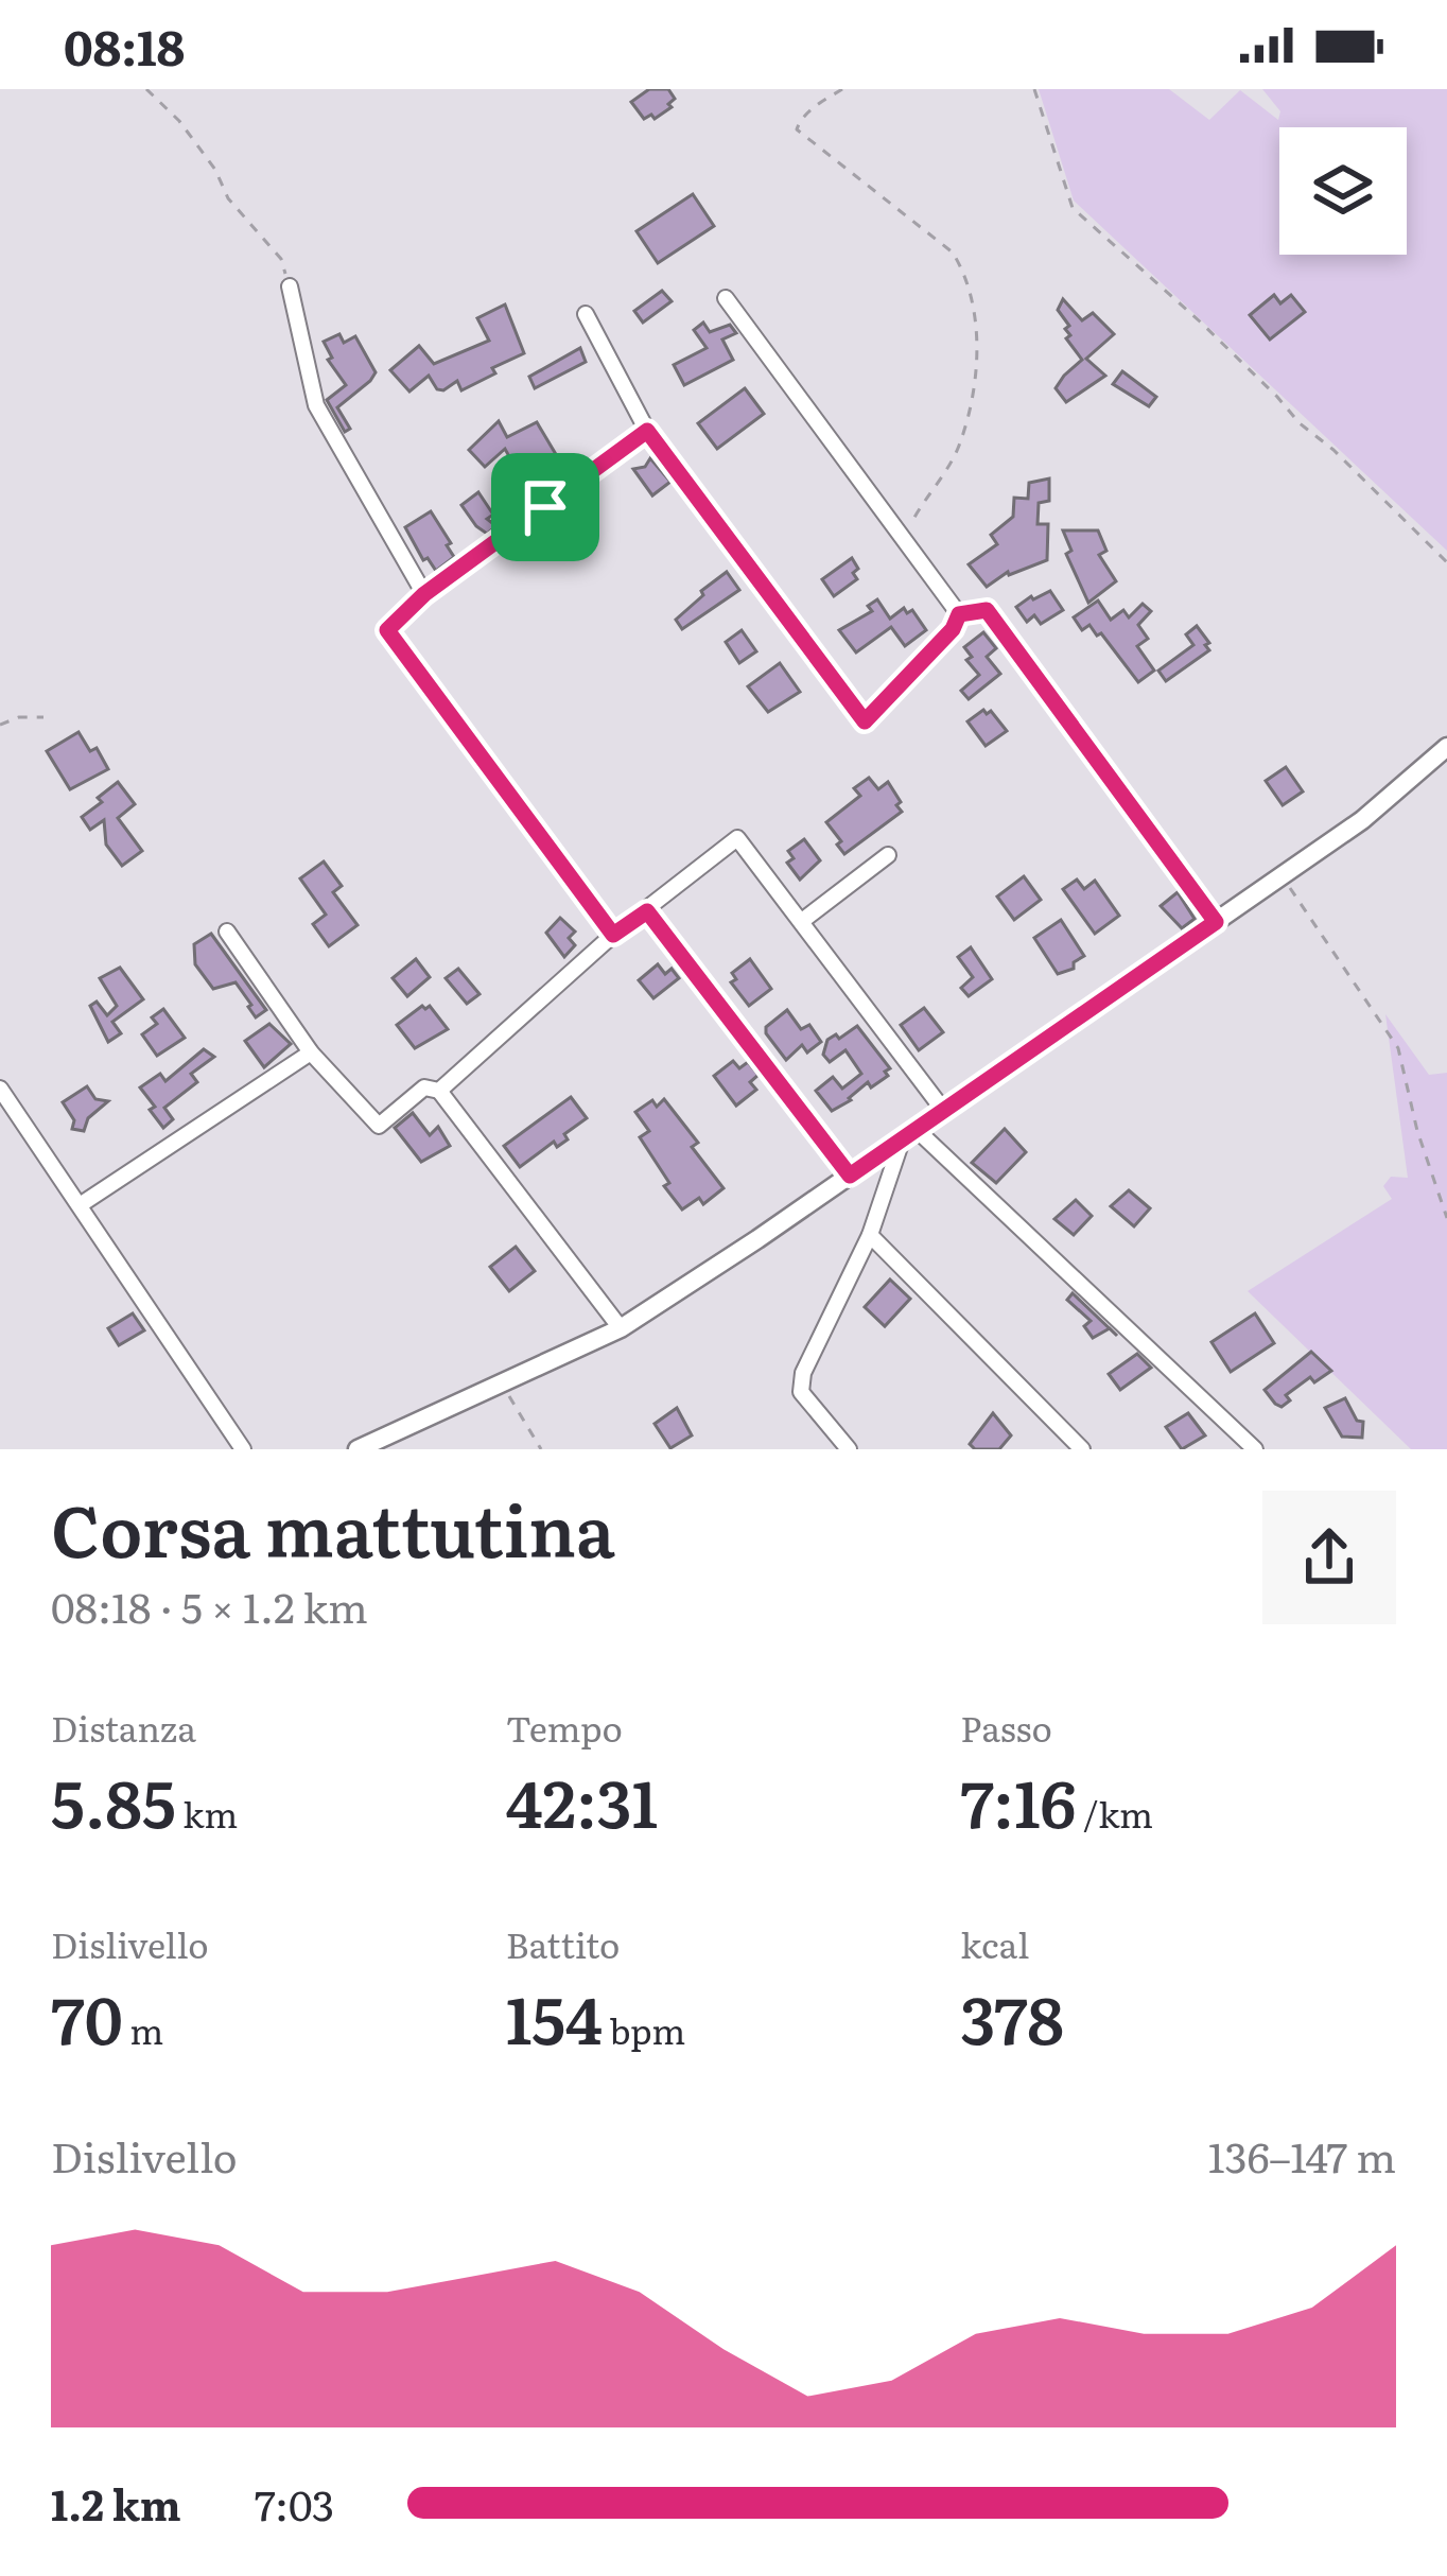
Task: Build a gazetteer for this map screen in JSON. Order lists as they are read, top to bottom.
{
  "page": {
    "status": "08:18",
    "heading": ["Corsa mattutina", "08:18 · 5 × 1.2 km"],
    "stats": [
      ["Distanza", "5.85 km"],
      ["Tempo", "42:31"],
      ["Passo", "7:16 /km"],
      ["Dislivello", "70 m"],
      ["Battito", "154 bpm"],
      ["kcal", "378"]
    ],
    "chart": ["Dislivello", "136–147 m"],
    "list": [
      {
        "name": "1.2 km",
        "note": "7:03"
      }
    ]
  }
}
